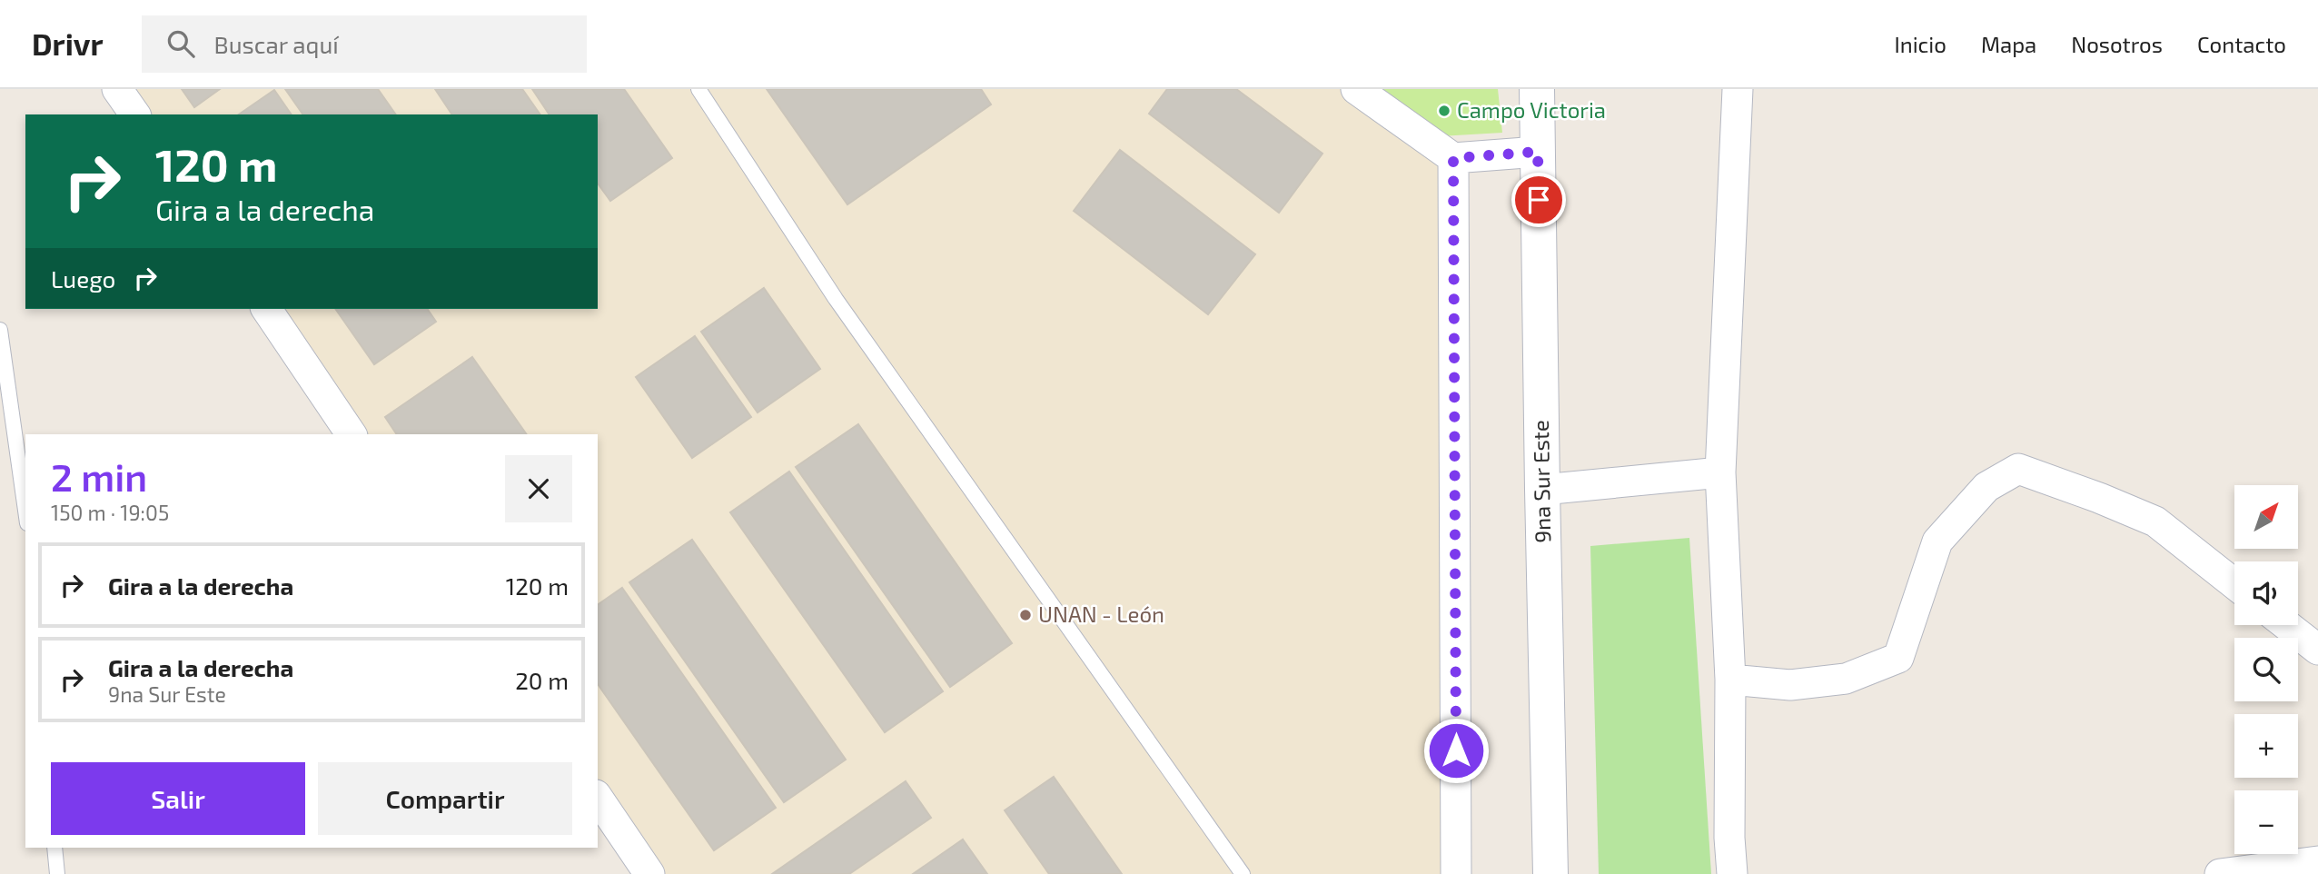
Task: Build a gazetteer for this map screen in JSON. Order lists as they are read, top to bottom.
{
  "streets": {
    "street": ["9na Sur Este"]
  },
  "places": ["Campo Victoria", "UNAN - León"],
  "north": "top right",
  "page": {
    "header": "Drivr",
    "search": "Buscar aquí",
    "nav": [
      "Inicio",
      "Mapa",
      "Nosotros",
      "Contacto"
    ],
    "turn": ["120 m", "Gira a la derecha"],
    "then": "Luego",
    "heading": ["2 min", "150 m · 19:05"],
    "map_buttons": ["+", "−"],
    "list": [
      {
        "name": "Gira a la derecha",
        "value": "120 m"
      },
      {
        "name": "Gira a la derecha",
        "note": "9na Sur Este",
        "value": "20 m"
      }
    ],
    "buttons": ["Salir", "Compartir"]
  }
}
